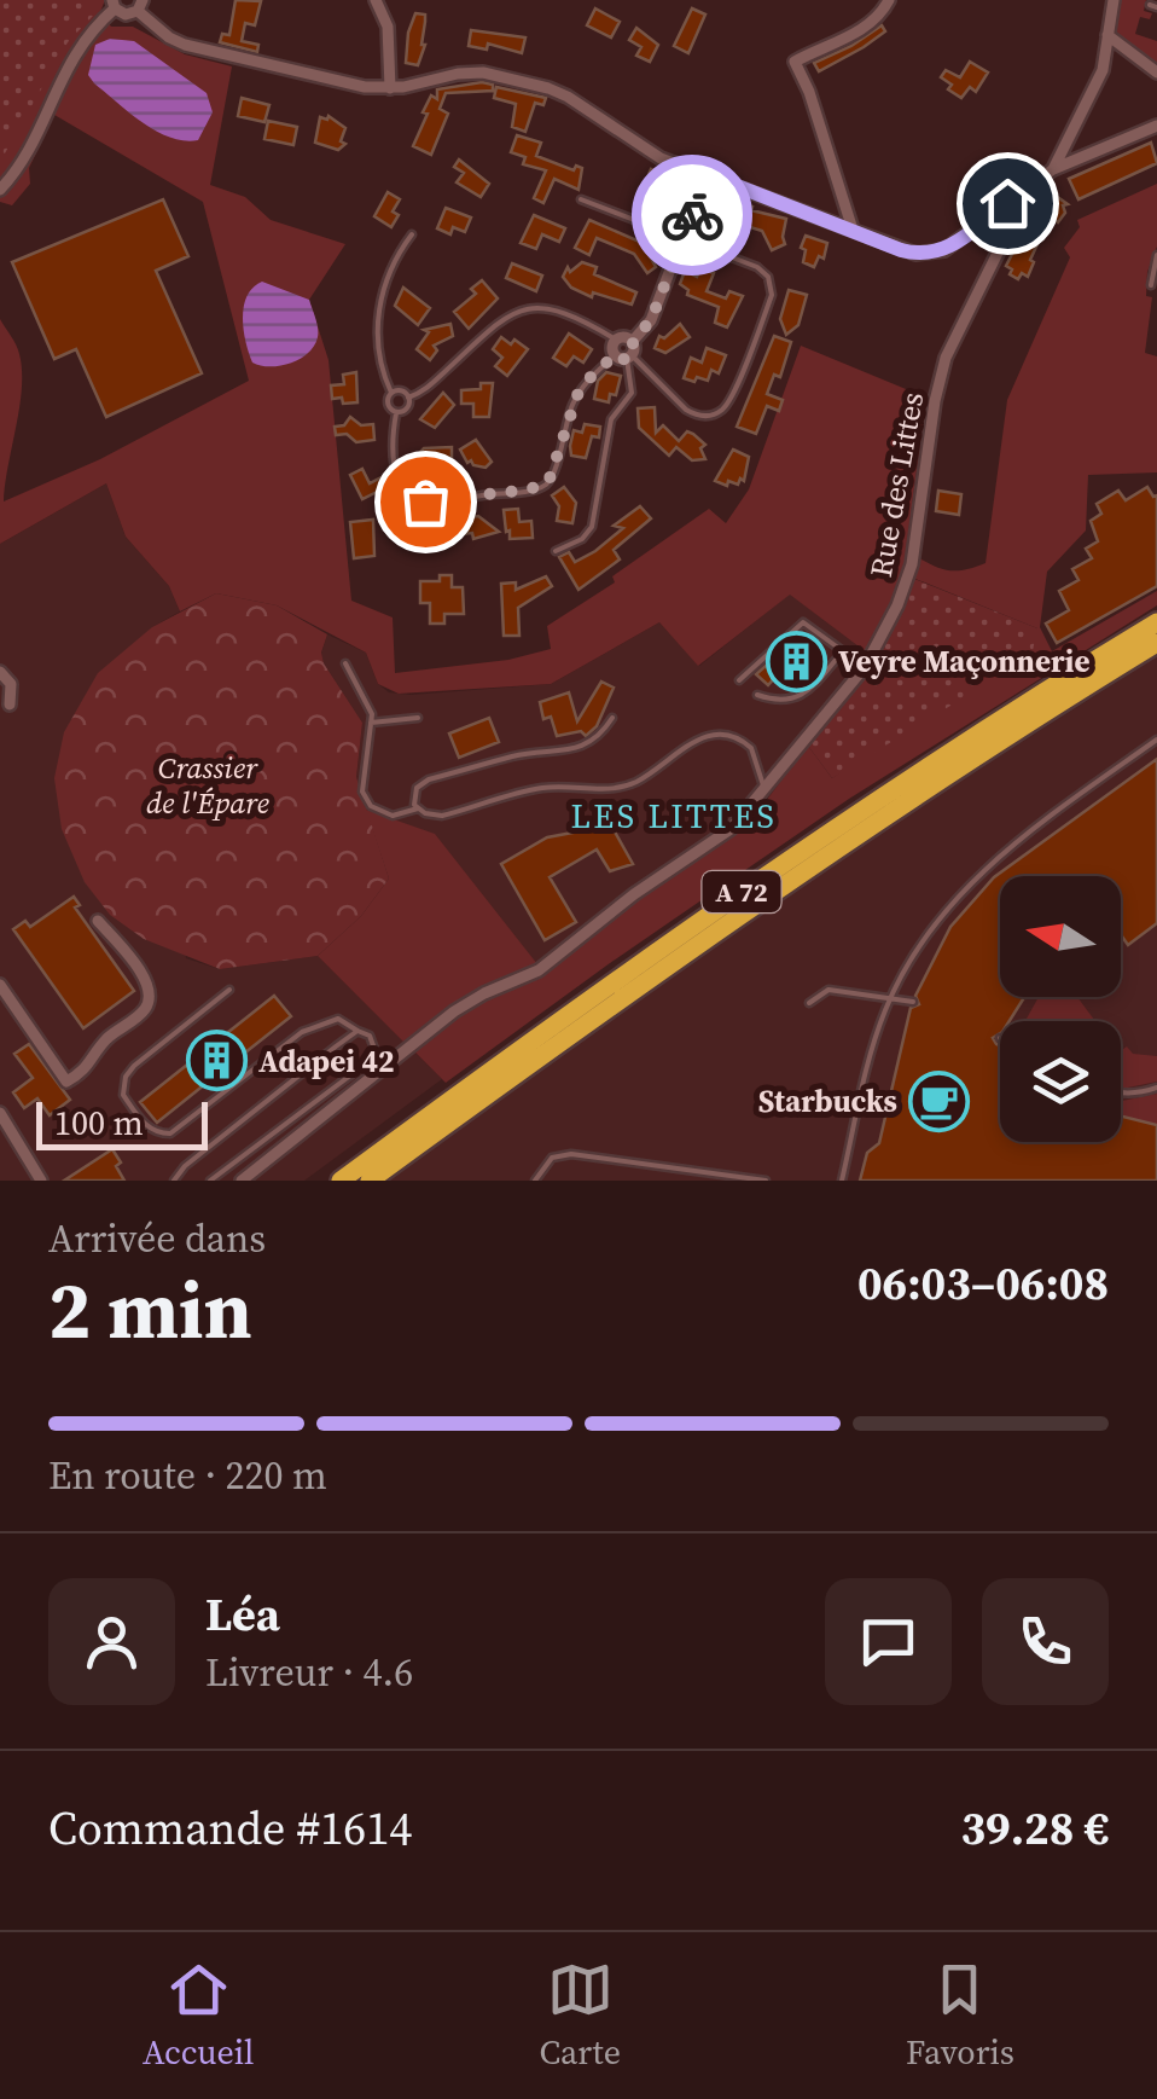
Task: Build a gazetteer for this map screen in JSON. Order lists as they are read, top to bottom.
{
  "streets": {
    "highway": ["A 72"],
    "street": ["Rue des Littes"]
  },
  "districts": ["LES LITTES"],
  "parks": ["Crassier de l'Épare"],
  "places": {
    "building": ["Veyre Maçonnerie", "Adapei 42"],
    "cafe": ["Starbucks"]
  },
  "scale_bar": "100 m",
  "north": "left",
  "page": {
    "scale": "100 m",
    "heading": ["2 min", "Arrivée dans", "06:03–06:08"],
    "panel": [
      "Léa",
      "Livreur · 4.6",
      "Commande #1614",
      "39.28 €"
    ],
    "bar": "En route · 220 m",
    "tabs": ["Accueil", "Carte", "Favoris"]
  }
}
